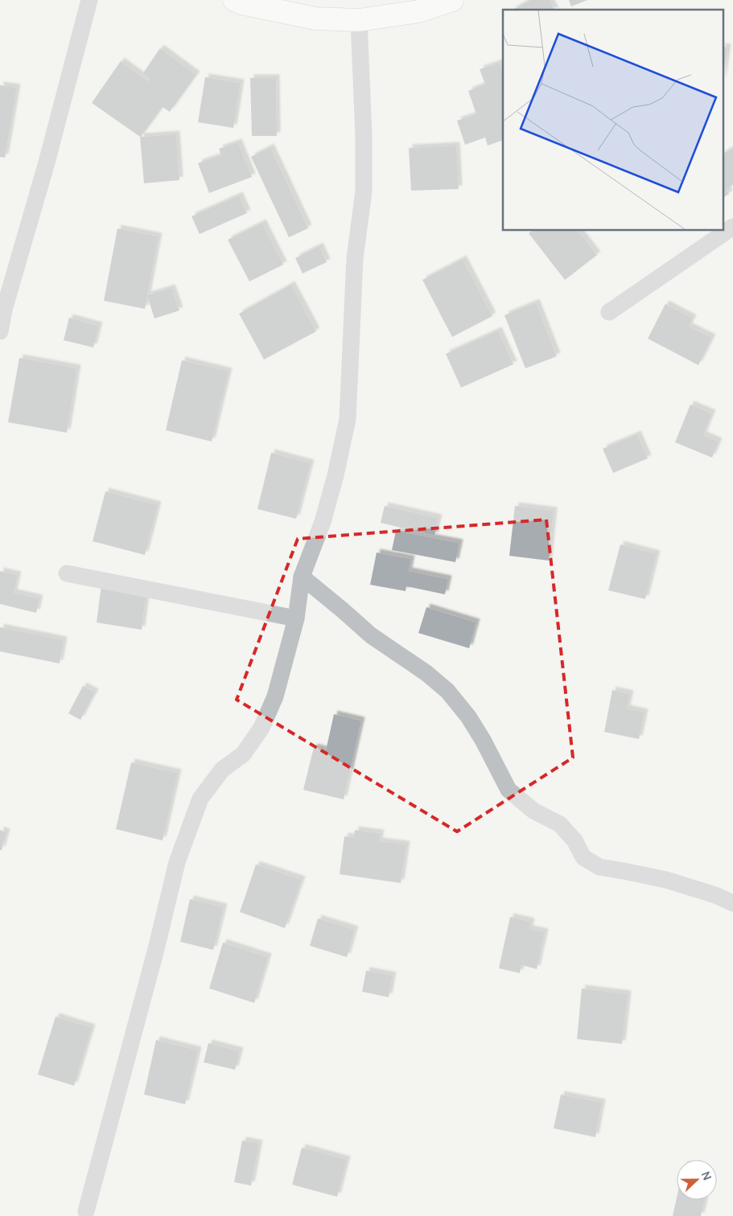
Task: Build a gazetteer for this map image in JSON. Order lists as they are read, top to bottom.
{
  "north": "right"
}
